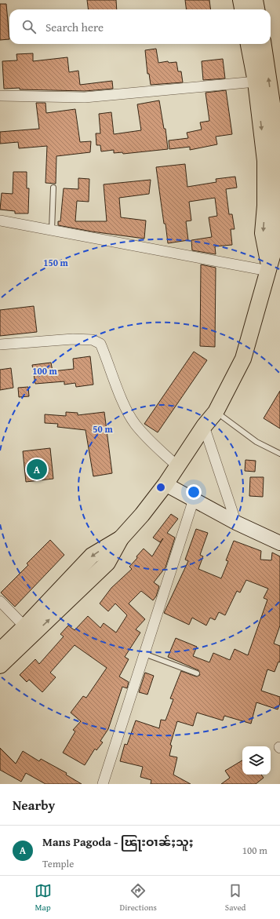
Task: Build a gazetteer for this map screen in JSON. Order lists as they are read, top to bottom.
{
  "page": {
    "search": "Search here",
    "pins": "A",
    "heading": "Nearby",
    "list": [
      {
        "mark": "A",
        "name": "Mans Pagoda - ၽြႃးဝၢၼ်ႈသူႈ",
        "note": "Temple",
        "value": "100 m"
      }
    ],
    "nav": ["Map", "Directions", "Saved"]
  },
  "rings": ["150 m", "100 m", "50 m"]
}
